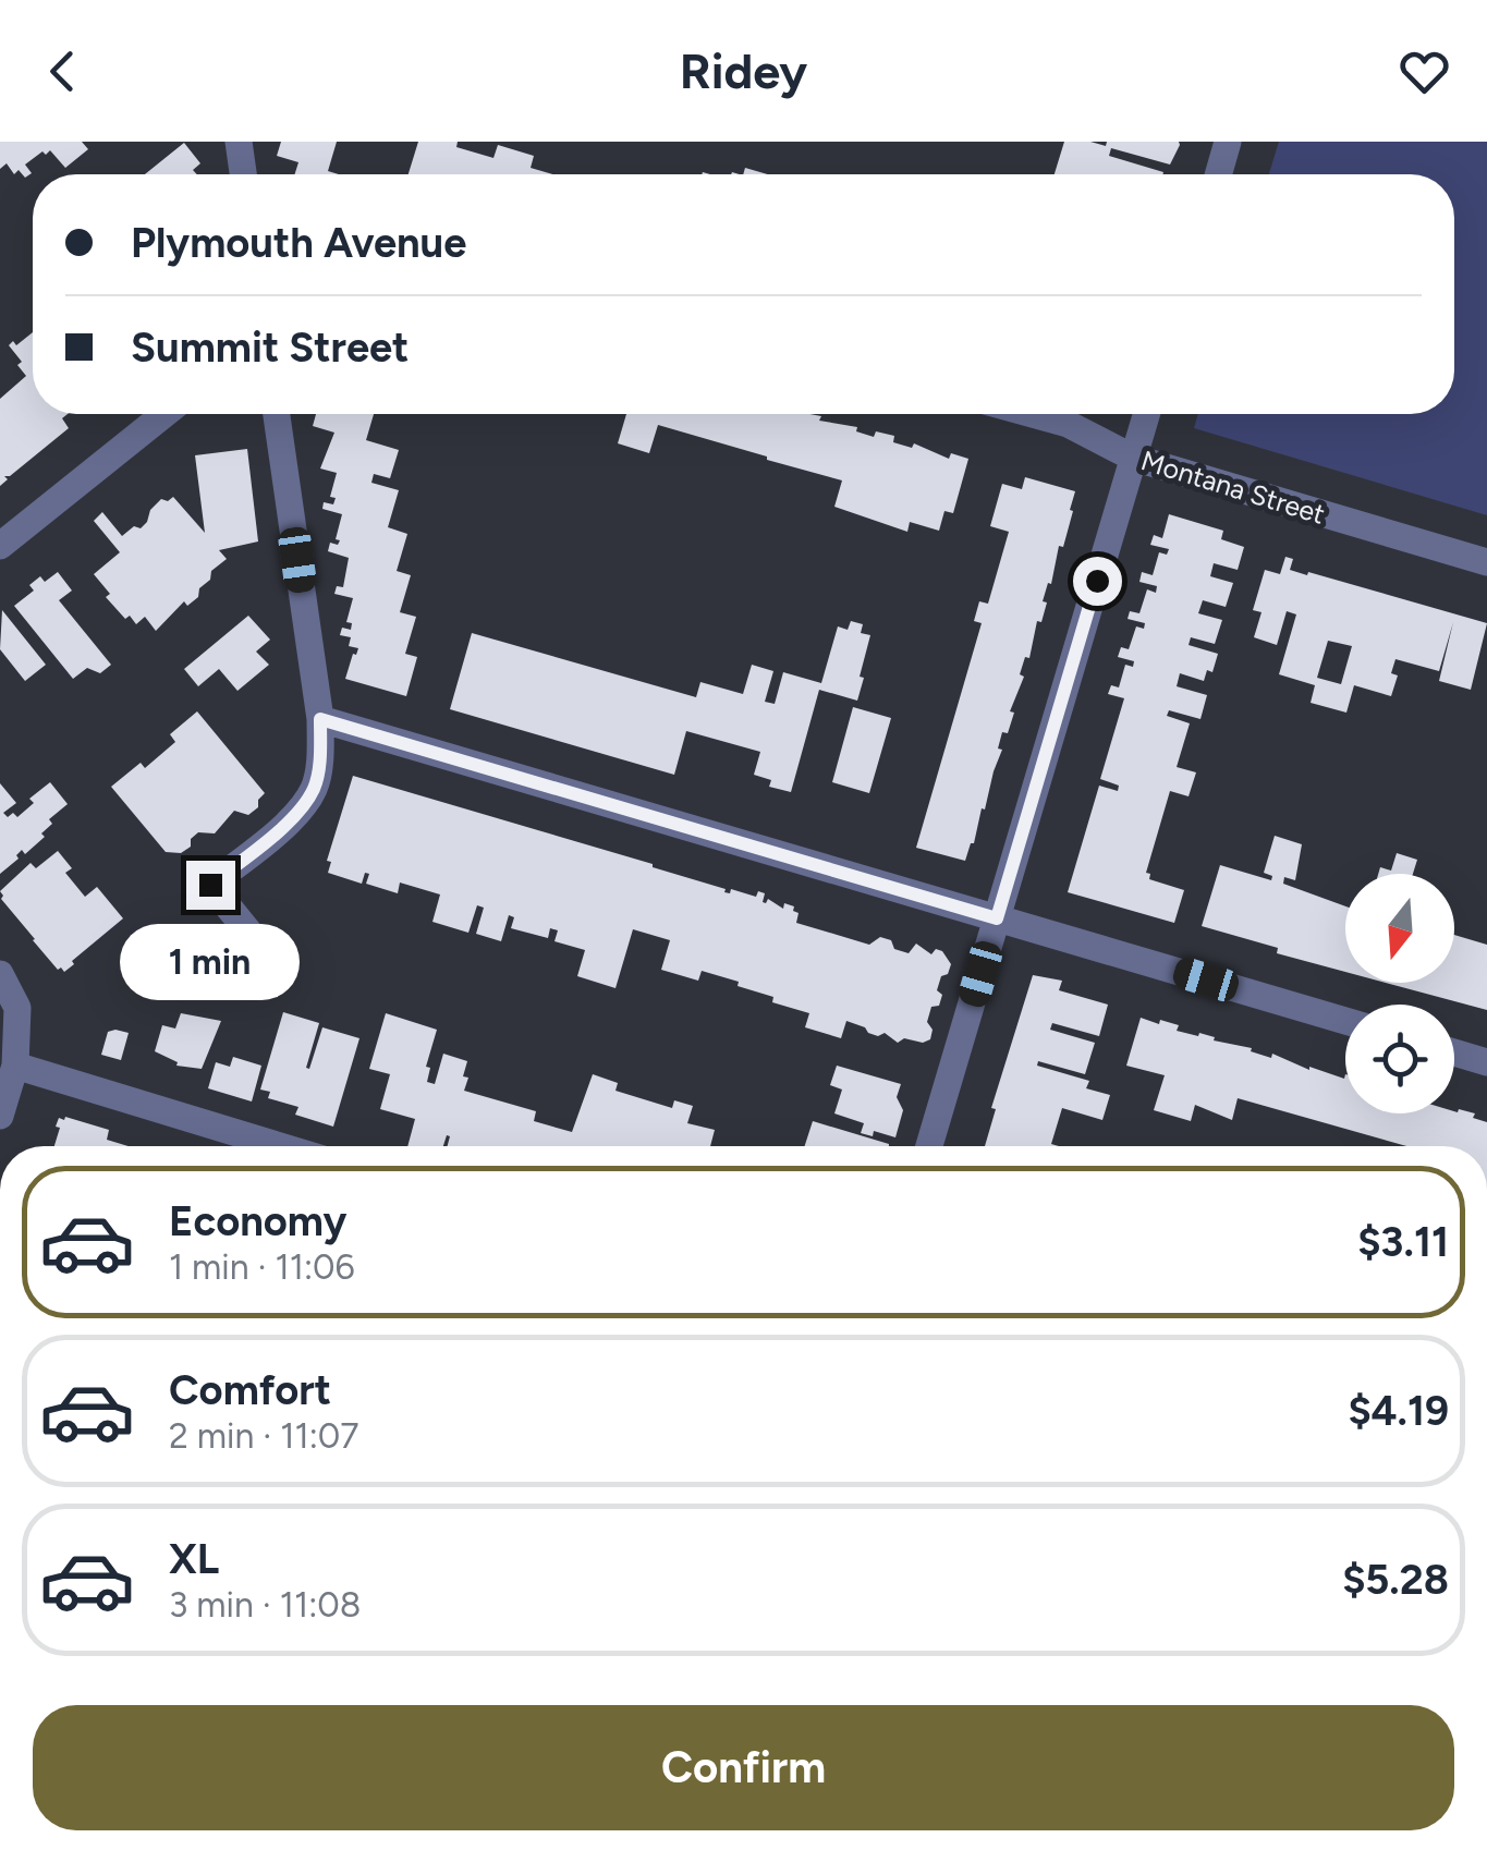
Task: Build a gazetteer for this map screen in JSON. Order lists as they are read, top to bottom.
{
  "streets": {
    "street": ["Montana Street"]
  },
  "north": "bottom",
  "page": {
    "header": "Ridey",
    "banner": ["Plymouth Avenue", "Summit Street"],
    "bubble": "1 min",
    "list": [
      {
        "name": "Economy",
        "note": "1 min · 11:06",
        "value": "$3.11"
      },
      {
        "name": "Comfort",
        "note": "2 min · 11:07",
        "value": "$4.19"
      },
      {
        "name": "XL",
        "note": "3 min · 11:08",
        "value": "$5.28"
      }
    ],
    "buttons": "Confirm"
  }
}
